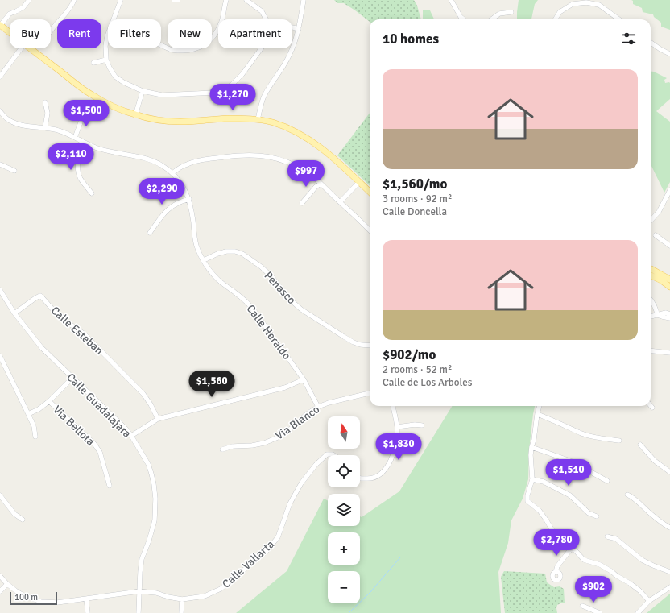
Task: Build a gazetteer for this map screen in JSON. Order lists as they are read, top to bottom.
{
  "streets": {
    "street": [
      "Penasco",
      "Calle Esteban",
      "Calle Heraldo",
      "Calle Guadalajara",
      "Via Blanco",
      "Via Bellota",
      "Calle Vallarta"
    ]
  },
  "crossings": [
    ["Penasco", "Calle Heraldo"],
    ["Calle Esteban", "Calle Guadalajara"],
    ["Calle Heraldo", "Via Blanco"],
    ["Calle Guadalajara", "Calle Vallarta"]
  ],
  "scale_bar": "100 m",
  "north": "top",
  "page": {
    "chip": [
      "Buy",
      "Rent",
      "Filters",
      "New",
      "Apartment"
    ],
    "heading": "10 homes",
    "list": [
      {
        "name": "$1,560/mo",
        "note": "3 rooms · 92 m² · Calle Doncella"
      },
      {
        "name": "$902/mo",
        "note": "2 rooms · 52 m² · Calle de Los Arboles"
      }
    ],
    "price": [
      "$1,270",
      "$1,500",
      "$2,110",
      "$997",
      "$2,290",
      "$1,560",
      "$1,830",
      "$1,510",
      "$2,780",
      "$902"
    ],
    "map_buttons": ["+", "−"],
    "scale": "100 m"
  }
}
